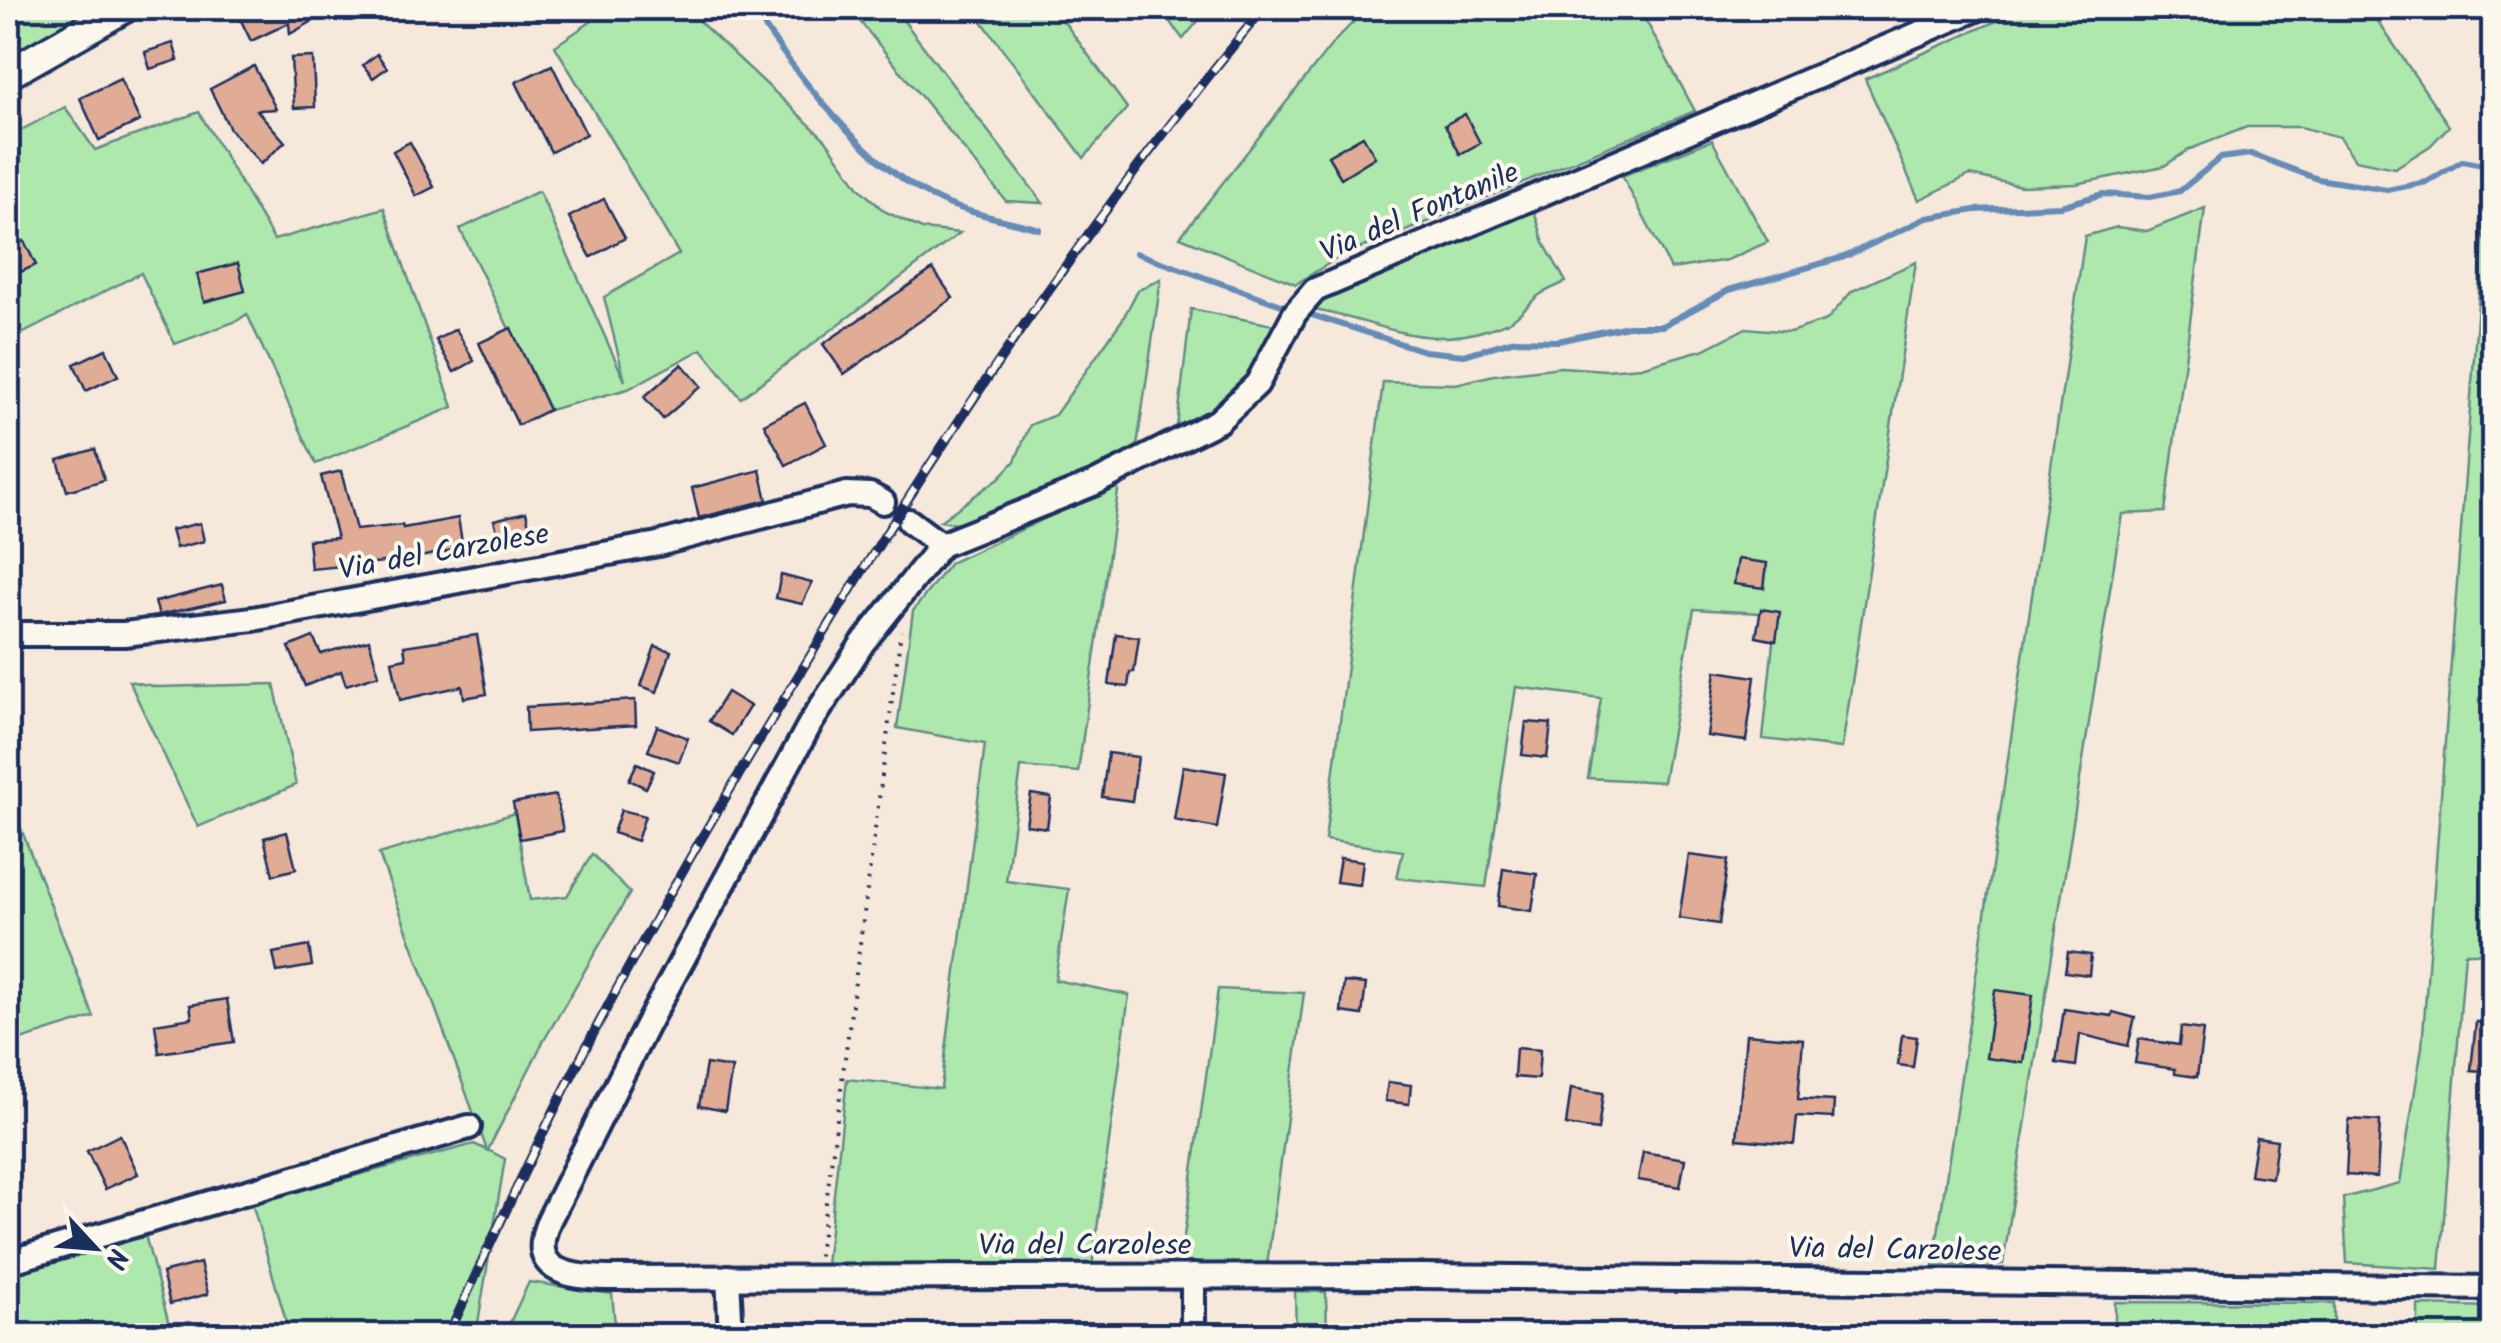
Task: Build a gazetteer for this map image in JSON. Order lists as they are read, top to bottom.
{
  "streets": {
    "street": ["Via del Fontanile", "Via del Carzolese"]
  },
  "crossings": [
    ["Via del Fontanile", "Via del Carzolese"]
  ],
  "north": "bottom right"
}
